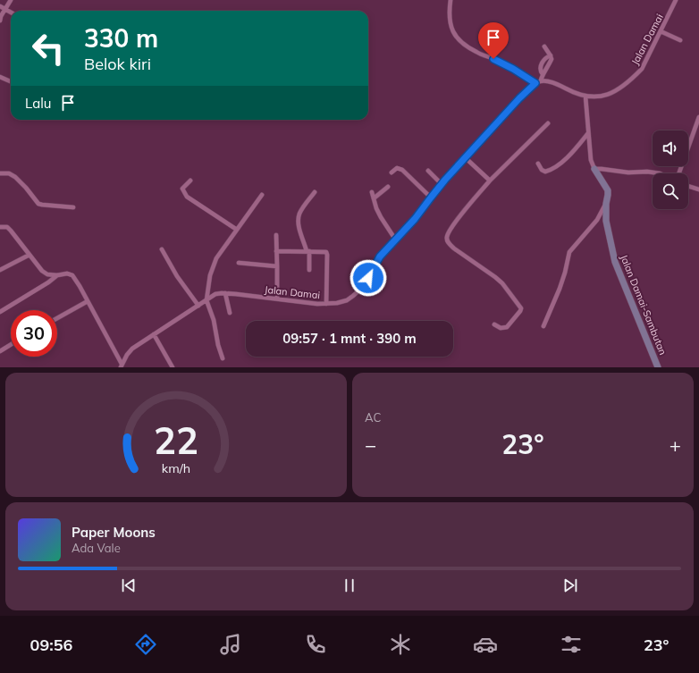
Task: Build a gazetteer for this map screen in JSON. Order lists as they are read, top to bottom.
{
  "streets": {
    "street": ["Jalan Damai", "Jalan Damai-Sambutan"]
  },
  "page": {
    "turn": ["330 m", "Belok kiri"],
    "then": "Lalu",
    "limit": "30",
    "trip": "09:57 · 1 mnt · 390 m",
    "tile": "AC",
    "heat": ["−", "23°", "+"],
    "song": ["Paper Moons", "Ada Vale"],
    "tabs": ["09:56", "23°"],
    "gauge": ["22", "km/h"]
  }
}
